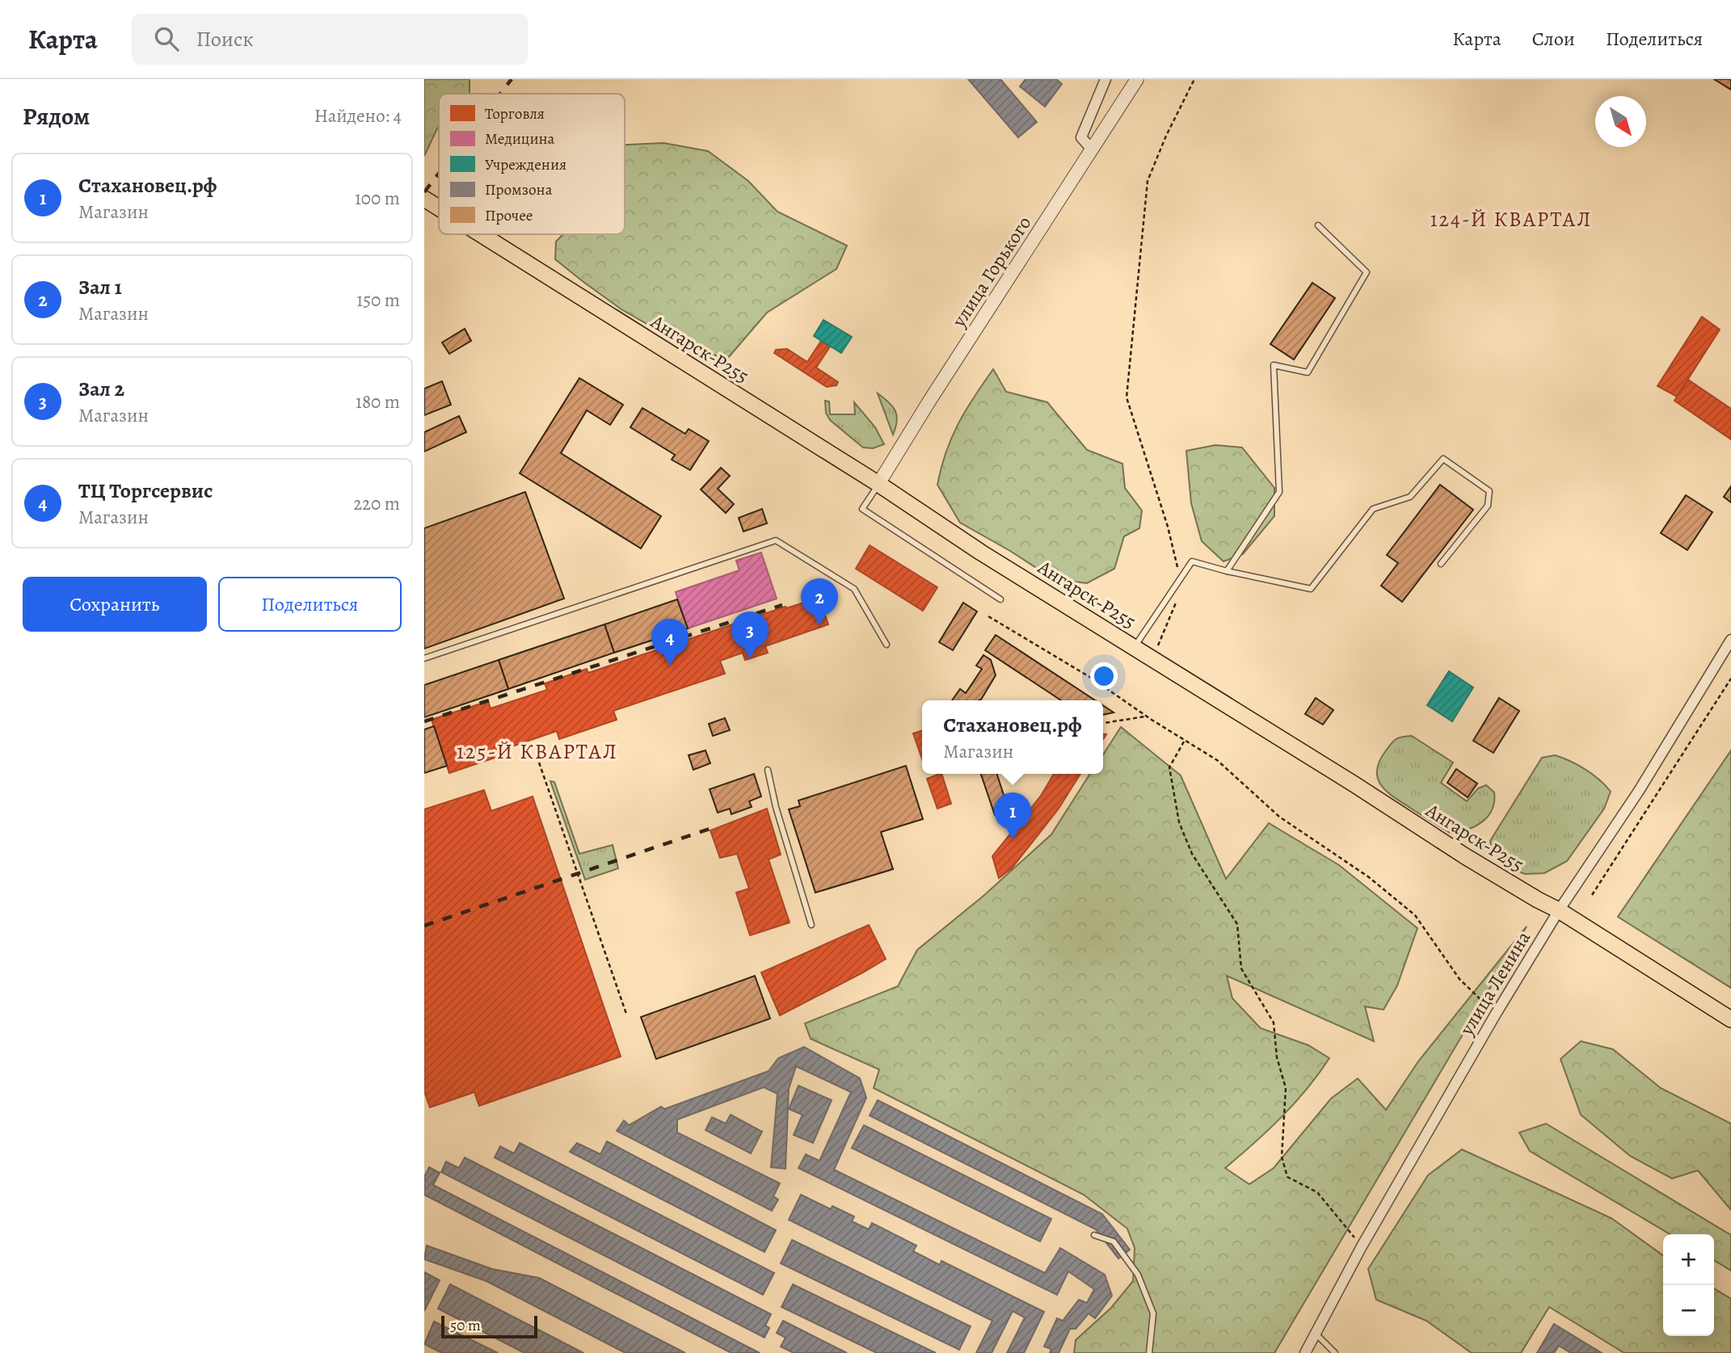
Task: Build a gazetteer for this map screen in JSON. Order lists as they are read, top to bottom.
{
  "streets": {
    "main road": ["Ангарск-Р255"],
    "street": ["улица Горького", "улица Ленина"]
  },
  "crossings": [
    ["улица Горького", "Ангарск-Р255"],
    ["Ангарск-Р255", "улица Ленина"]
  ],
  "districts": ["124-Й КВАРТАЛ", "125-Й КВАРТАЛ"],
  "legend": [
    "Торговля",
    "Медицина",
    "Учреждения",
    "Промзона",
    "Прочее"
  ],
  "scale_bar": "50 m",
  "north": "bottom right",
  "page": {
    "header": "Карта",
    "search": "Поиск",
    "nav": ["Карта", "Слои", "Поделиться"],
    "heading": ["Рядом", "Найдено: 4"],
    "list": [
      {
        "mark": "1",
        "name": "Стахановец.рф",
        "note": "Магазин",
        "value": "100 m"
      },
      {
        "mark": "2",
        "name": "Зал 1",
        "note": "Магазин",
        "value": "150 m"
      },
      {
        "mark": "3",
        "name": "Зал 2",
        "note": "Магазин",
        "value": "180 m"
      },
      {
        "mark": "4",
        "name": "ТЦ Торгсервис",
        "note": "Магазин",
        "value": "220 m"
      }
    ],
    "buttons": ["Сохранить", "Поделиться"],
    "pins": [
      "2",
      "3",
      "4",
      "1"
    ],
    "popup": ["Стахановец.рф", "Магазин"],
    "map_buttons": ["+", "−"],
    "scale": "50 m"
  }
}
